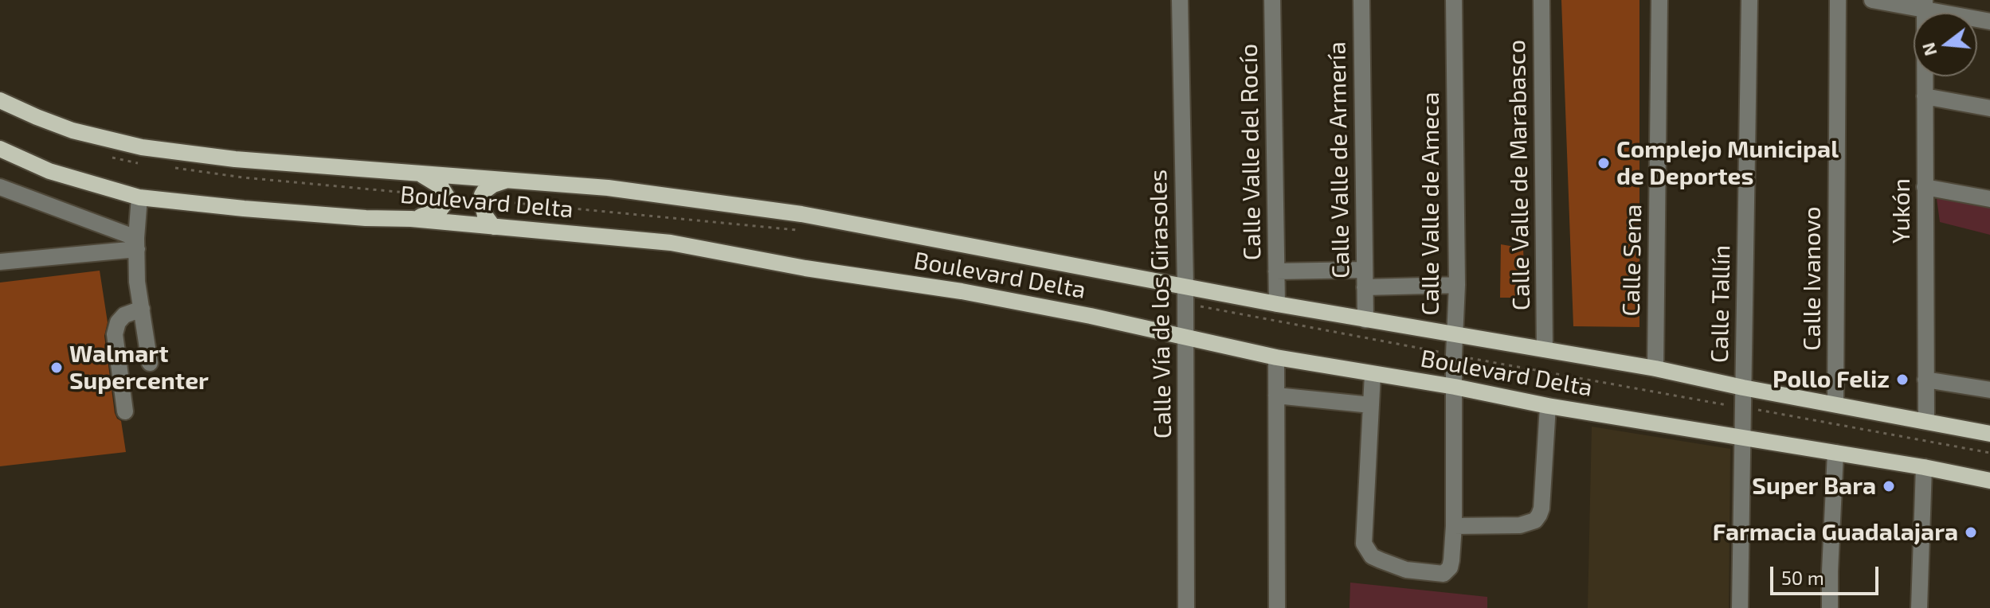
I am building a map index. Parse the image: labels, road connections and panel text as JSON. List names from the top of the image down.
{
  "streets": {
    "main road": ["Boulevard Delta"],
    "street": [
      "Calle Valle del Rocío",
      "Calle Valle de Armería",
      "Calle Valle de Marabasco",
      "Calle Valle de Ameca",
      "Yukón",
      "Calle Sena",
      "Calle Ivanovo",
      "Calle Vía de los Girasoles",
      "Calle Tallín"
    ]
  },
  "crossings": [
    ["Calle Valle del Rocío", "Boulevard Delta"],
    ["Calle Valle de Armería", "Boulevard Delta"],
    ["Calle Valle de Marabasco", "Boulevard Delta"],
    ["Boulevard Delta", "Calle Valle de Ameca"],
    ["Boulevard Delta", "Yukón"],
    ["Boulevard Delta", "Calle Sena"],
    ["Boulevard Delta", "Calle Ivanovo"],
    ["Boulevard Delta", "Calle Vía de los Girasoles"],
    ["Boulevard Delta", "Calle Tallín"]
  ],
  "places": [
    "Complejo Municipal de Deportes",
    "Walmart Supercenter",
    "Pollo Feliz",
    "Super Bara",
    "Farmacia Guadalajara"
  ],
  "scale_bar": "50 m",
  "north": "left"
}
